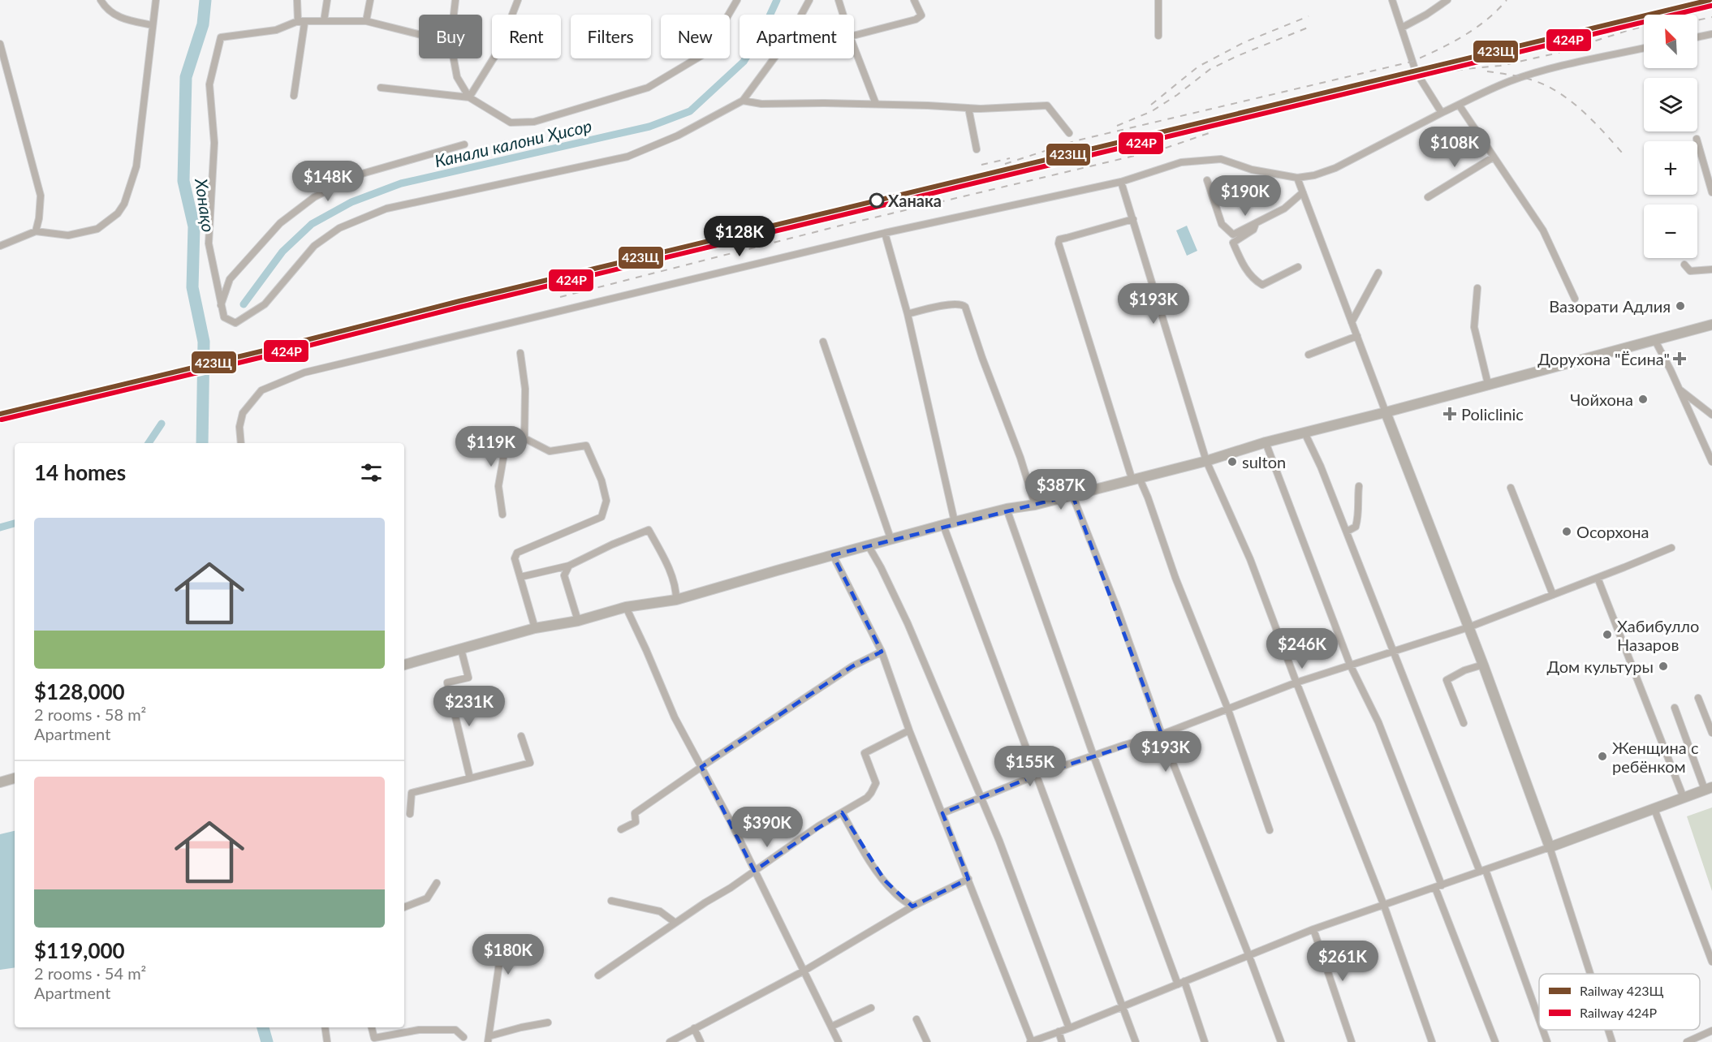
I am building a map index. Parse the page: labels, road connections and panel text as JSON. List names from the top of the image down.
{
  "water": ["Канали калони Ҳисор", "Хонақо"],
  "places": {
    "other": [
      "Ханака",
      "Вазорати Адлия",
      "Чойхона",
      "sulton",
      "Осорхона",
      "Хабибулло Назаров",
      "Дом культуры",
      "Женщина с ребёнком"
    ],
    "health": ["Дорухона \"Ёсина\"", "Policlinic"]
  },
  "lines": ["rail line 423Щ", "rail line 424Р"],
  "legend": ["Railway 423Щ", "Railway 424Р"],
  "north": "top left",
  "page": {
    "map_buttons": ["+", "−"],
    "chip": [
      "Buy",
      "Rent",
      "Filters",
      "New",
      "Apartment"
    ],
    "price": [
      "$108K",
      "$148K",
      "$190K",
      "$128K",
      "$193K",
      "$119K",
      "$387K",
      "$246K",
      "$231K",
      "$193K",
      "$155K",
      "$390K",
      "$180K",
      "$261K"
    ],
    "heading": "14 homes",
    "list": [
      {
        "name": "$128,000",
        "note": "2 rooms · 58 m² · Apartment"
      },
      {
        "name": "$119,000",
        "note": "2 rooms · 54 m² · Apartment"
      }
    ]
  }
}
